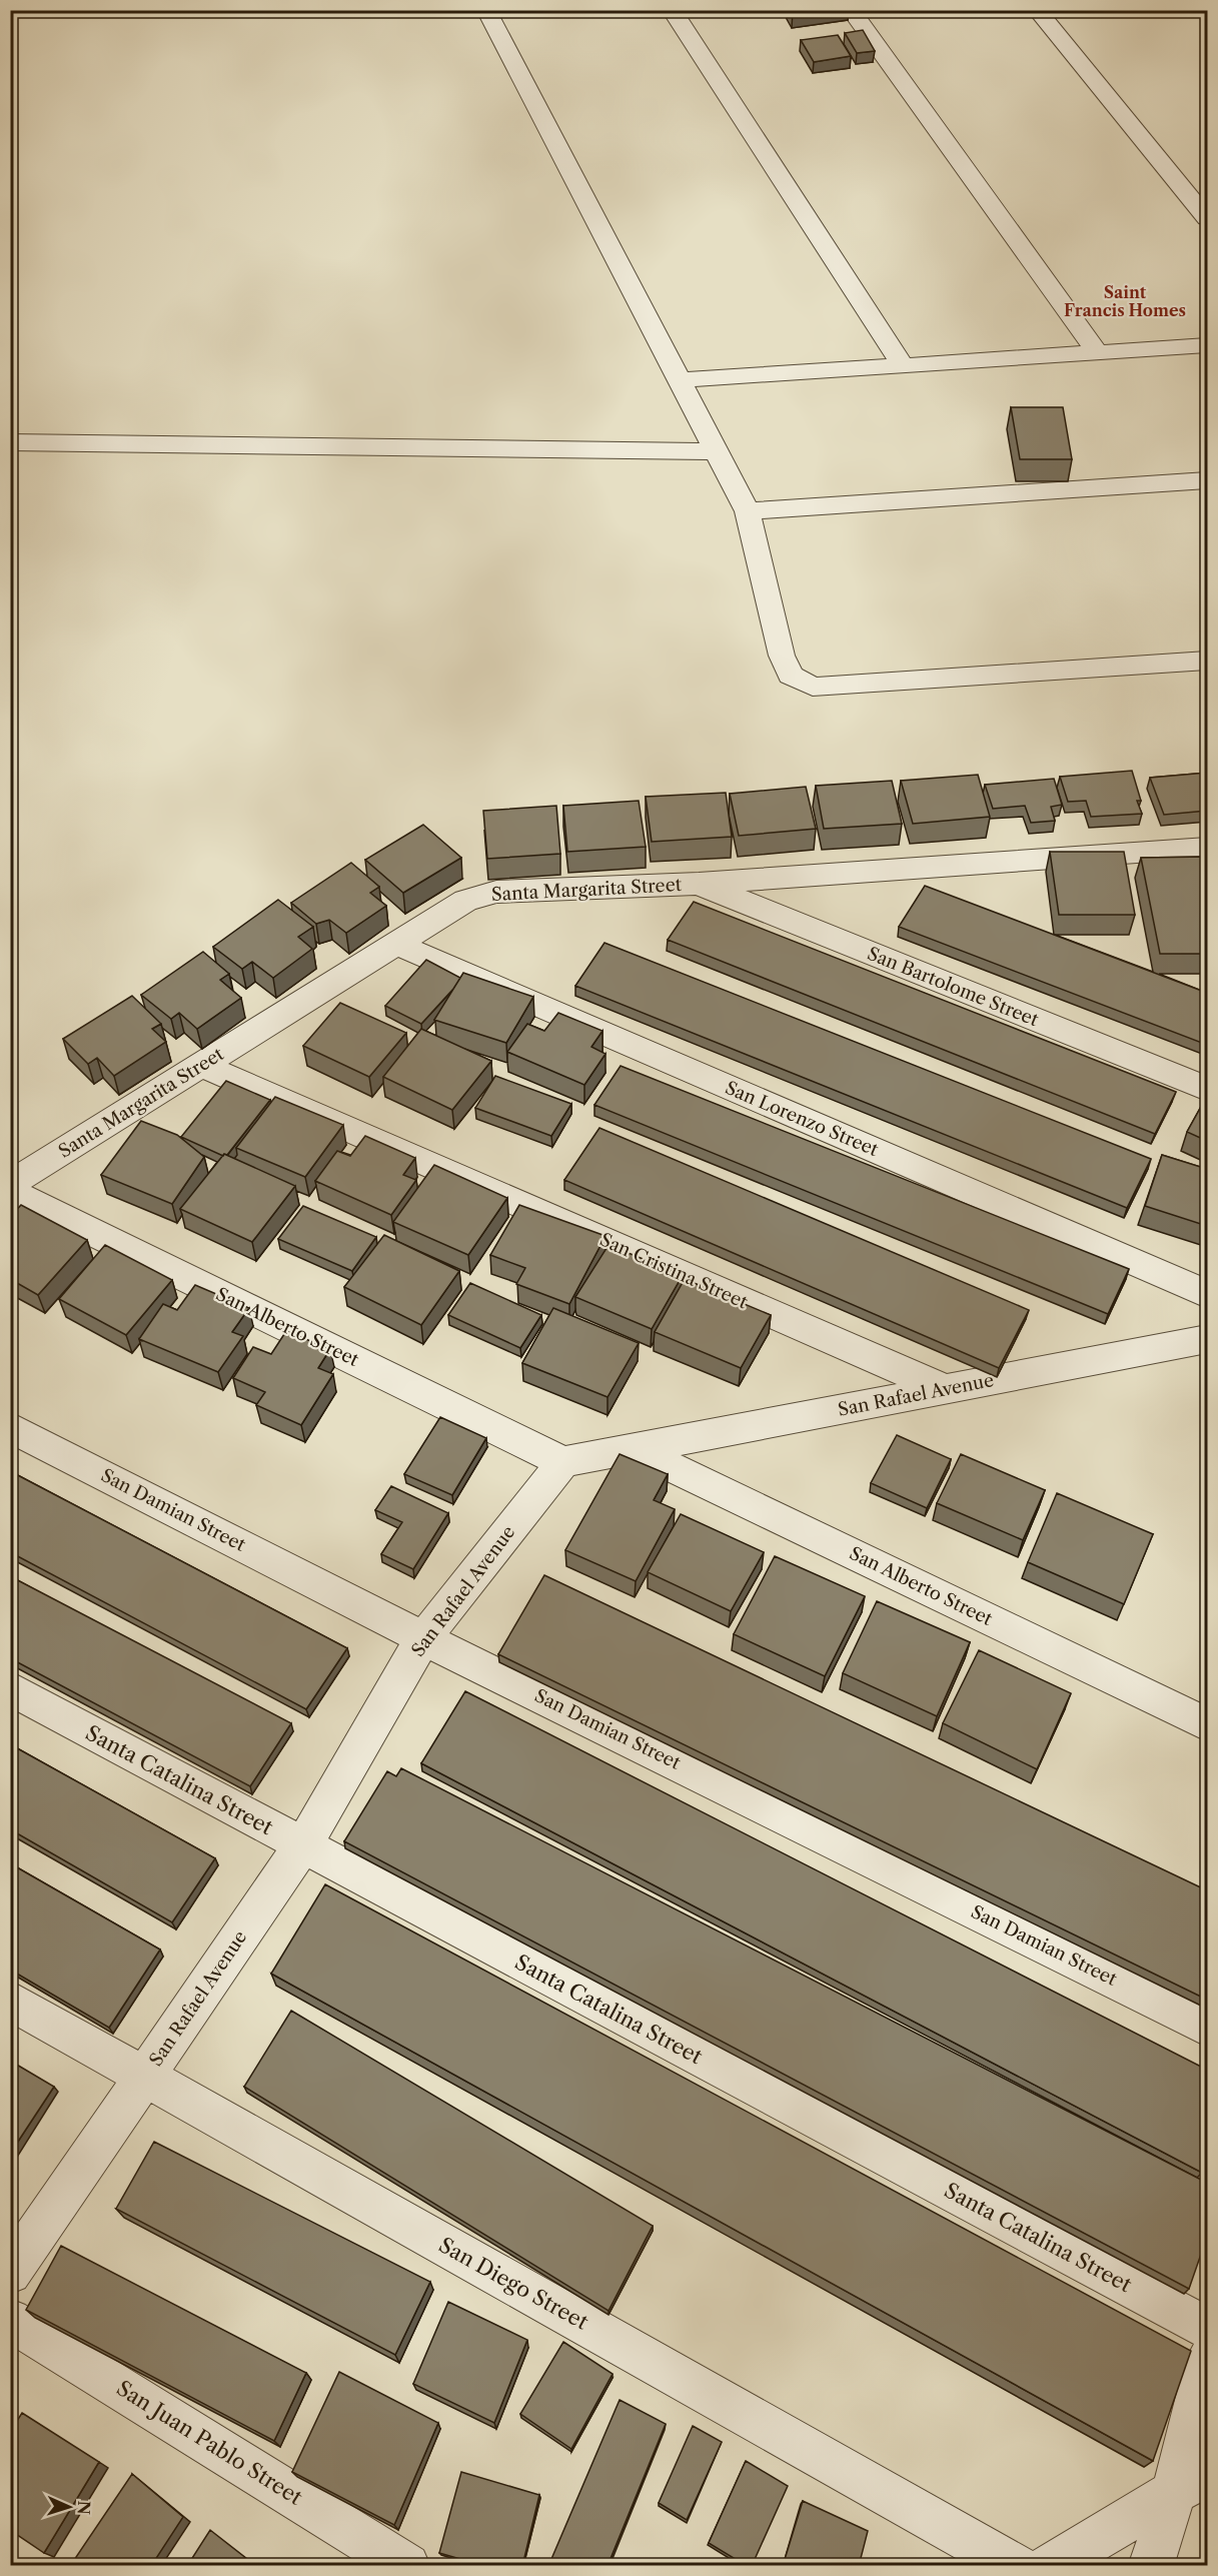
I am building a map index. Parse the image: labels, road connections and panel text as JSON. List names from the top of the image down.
{
  "streets": {
    "street": [
      "Santa Margarita Street",
      "San Bartolome Street",
      "San Lorenzo Street",
      "San Cristina Street",
      "San Alberto Street",
      "San Rafael Avenue",
      "San Damian Street",
      "Santa Catalina Street",
      "San Diego Street",
      "San Juan Pablo Street"
    ]
  },
  "crossings": [
    ["Santa Margarita Street", "San Bartolome Street"],
    ["Santa Margarita Street", "San Lorenzo Street"],
    ["Santa Margarita Street", "San Cristina Street"],
    ["San Cristina Street", "San Rafael Avenue"],
    ["San Alberto Street", "San Rafael Avenue"],
    ["San Rafael Avenue", "San Damian Street"],
    ["San Rafael Avenue", "Santa Catalina Street"],
    ["San Rafael Avenue", "San Diego Street"]
  ],
  "districts": ["Saint Francis Homes"],
  "north": "right"
}
